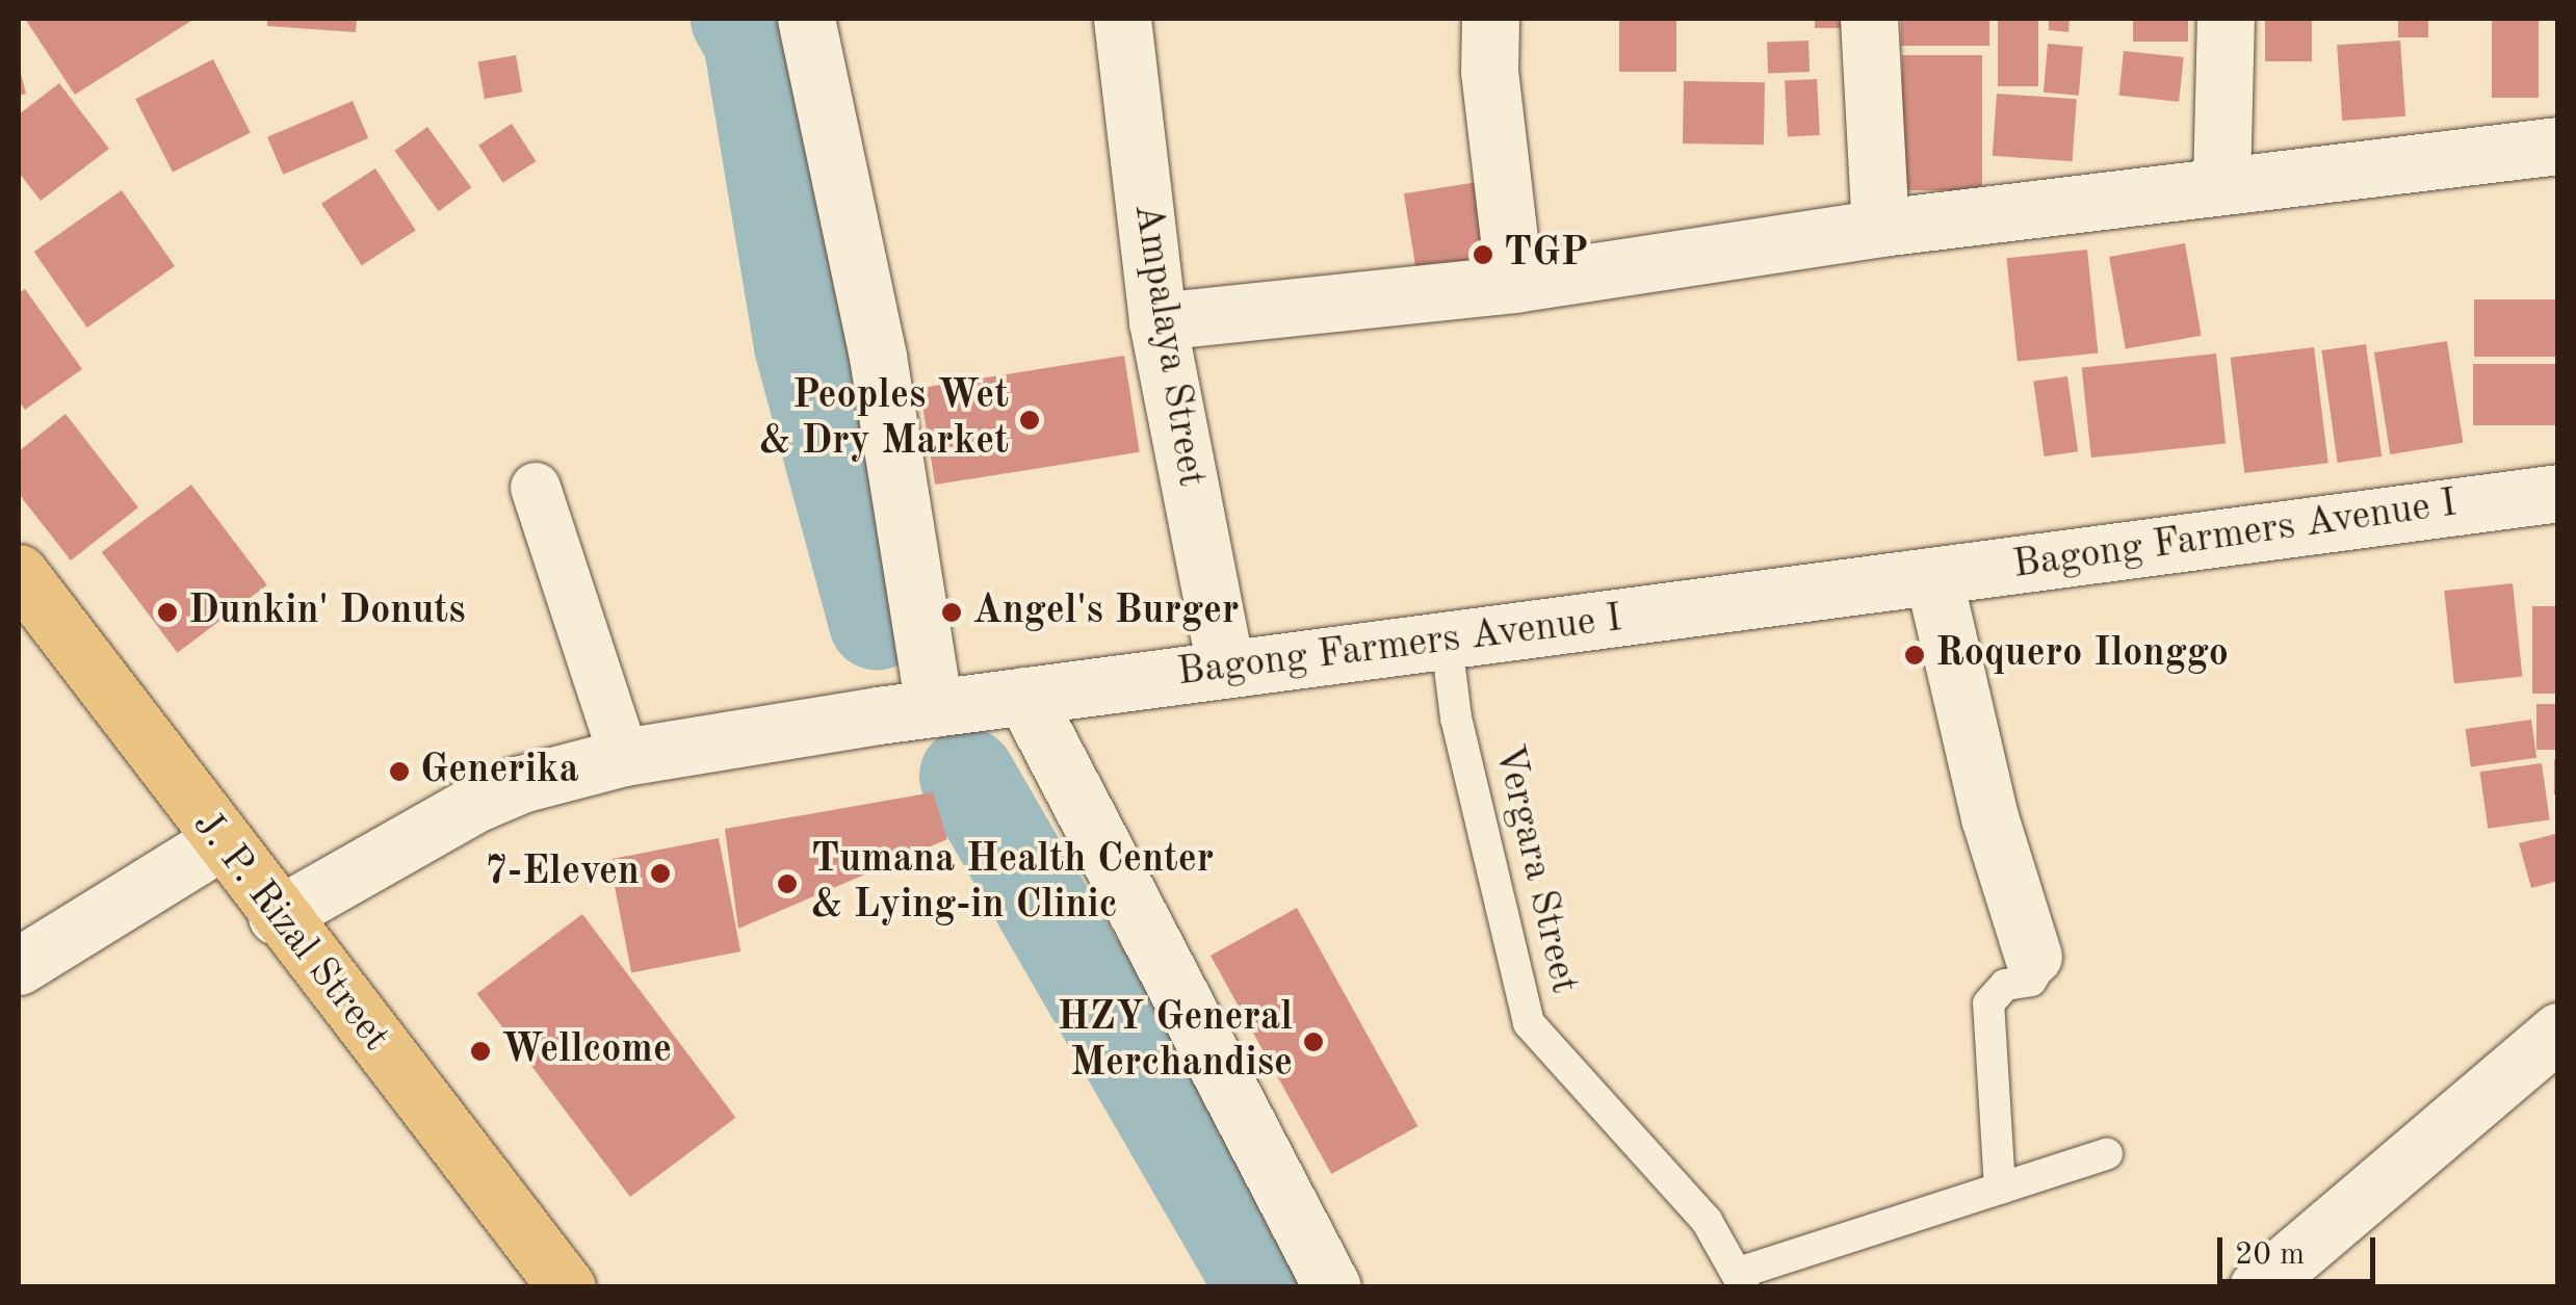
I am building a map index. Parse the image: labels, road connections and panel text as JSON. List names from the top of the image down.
{
  "streets": {
    "main road": ["J. P. Rizal Street"],
    "street": ["Ampalaya Street", "Bagong Farmers Avenue I"],
    "lane": ["Vergara Street"]
  },
  "crossings": [
    ["Ampalaya Street", "Bagong Farmers Avenue I"],
    ["Bagong Farmers Avenue I", "Vergara Street"],
    ["Bagong Farmers Avenue I", "J. P. Rizal Street"]
  ],
  "places": [
    "TGP",
    "Peoples Wet & Dry Market",
    "Dunkin' Donuts",
    "Angel's Burger",
    "Roquero Ilonggo",
    "Generika",
    "7-Eleven",
    "Tumana Health Center & Lying-in Clinic",
    "HZY General Merchandise",
    "Wellcome"
  ],
  "scale_bar": "20 m"
}
